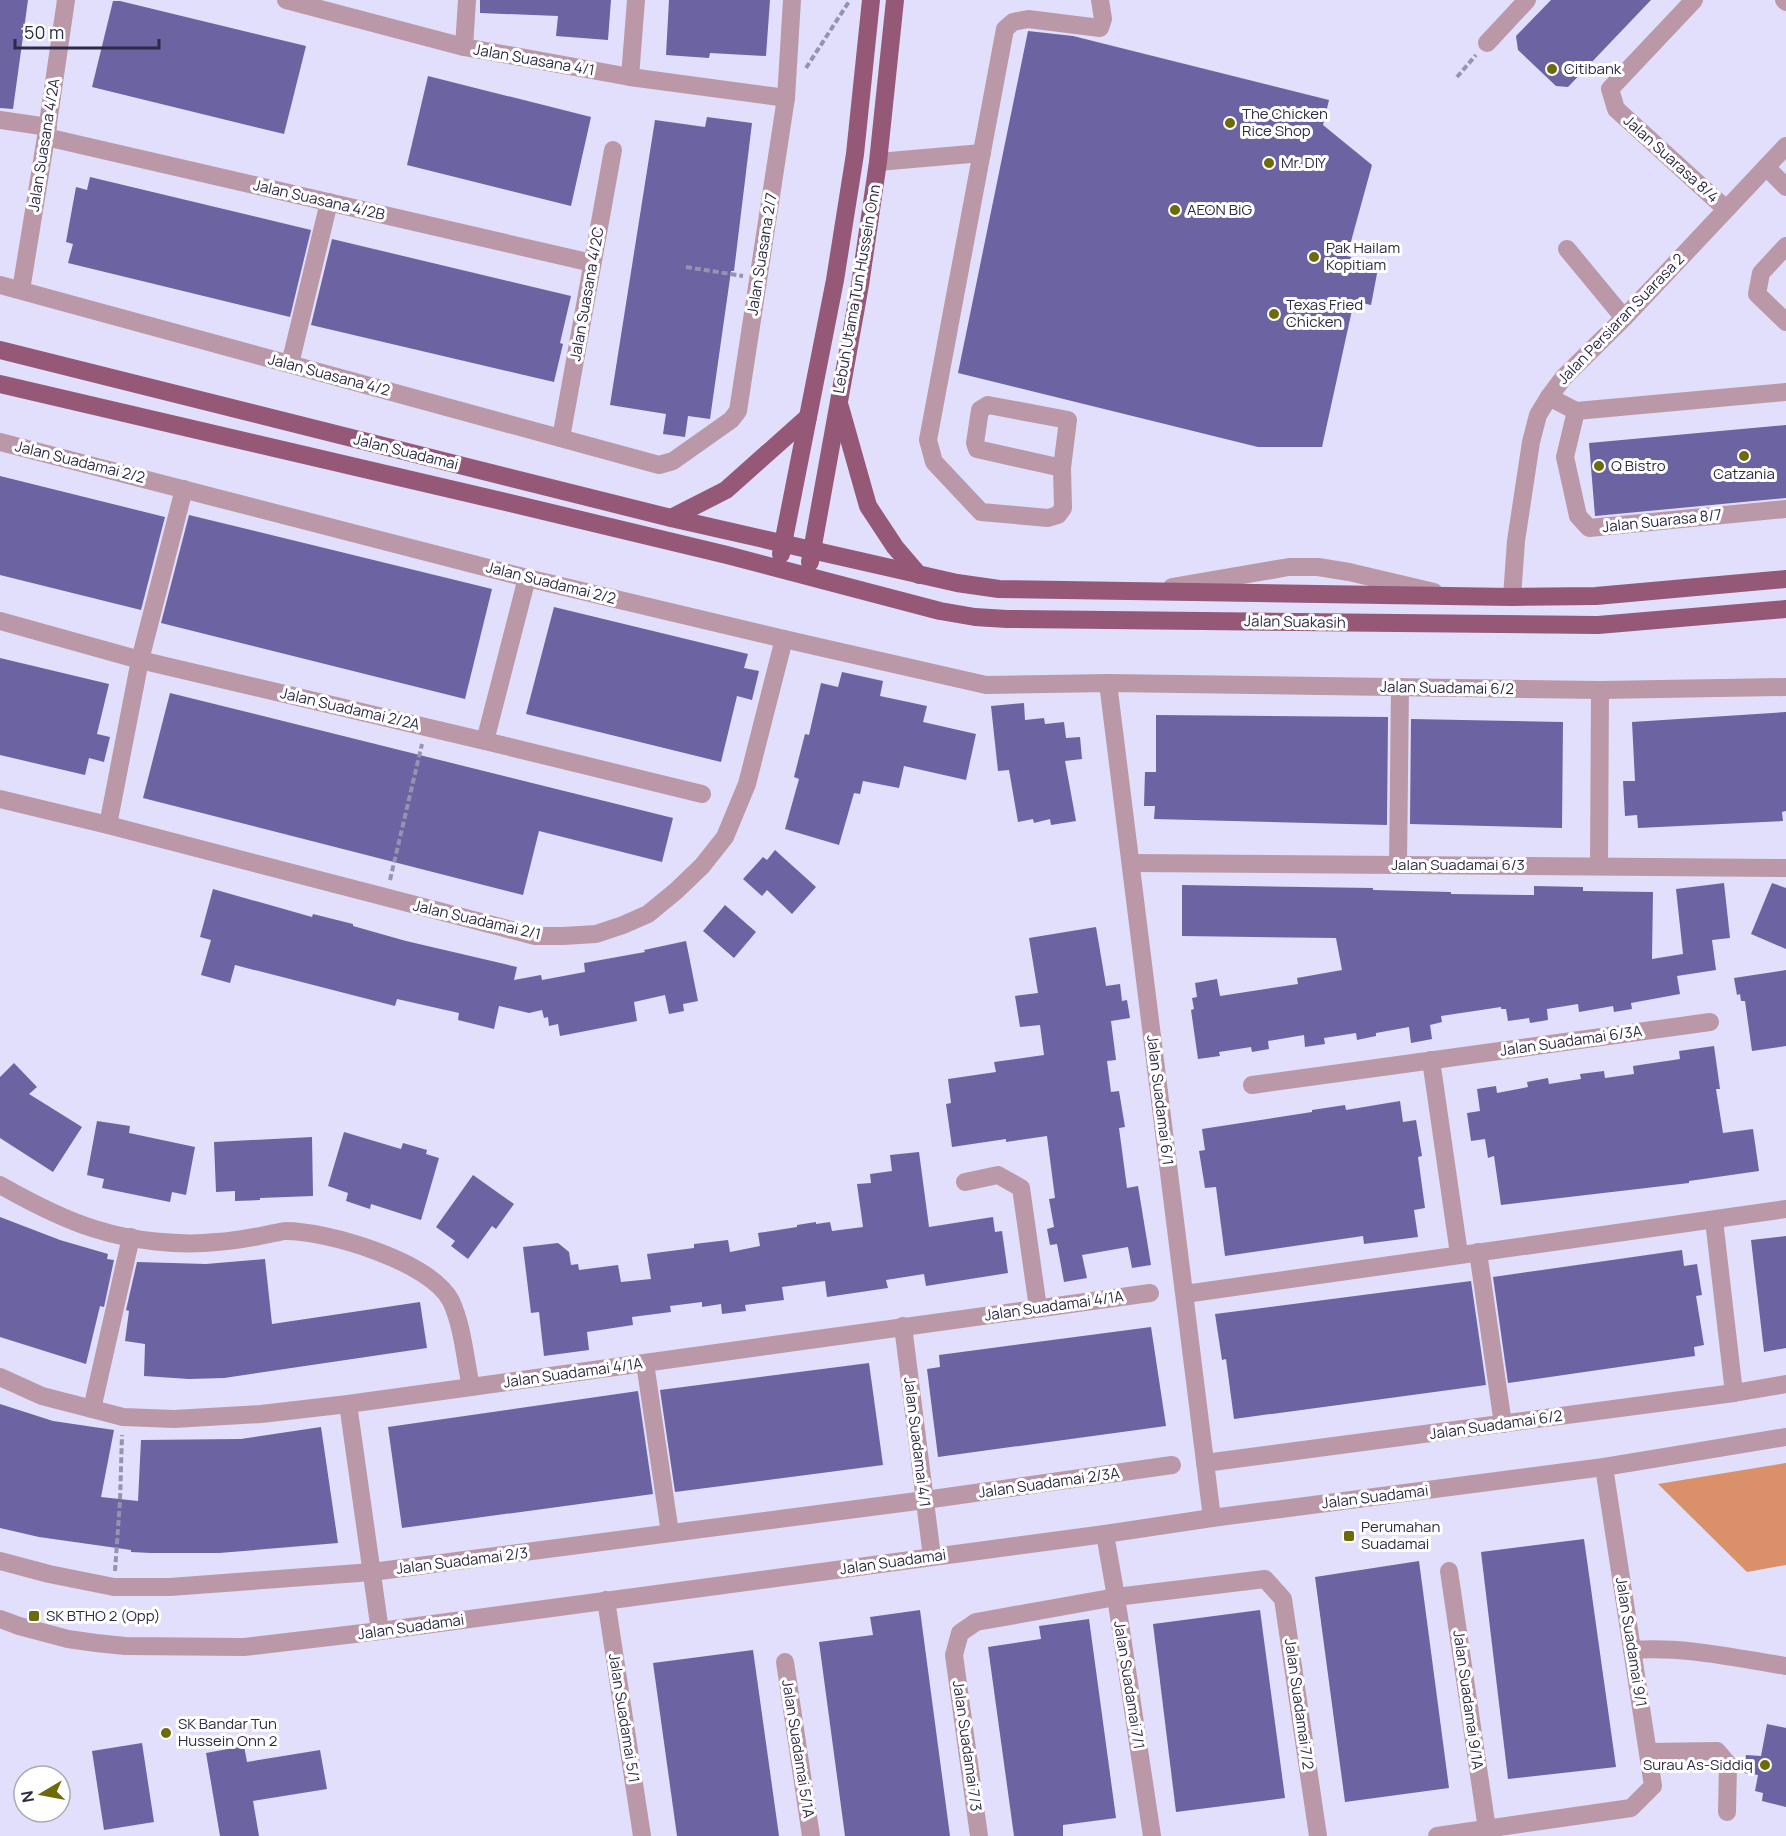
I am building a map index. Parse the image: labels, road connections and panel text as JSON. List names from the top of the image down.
{
  "streets": {
    "main road": ["Lebuh Utama Tun Hussein Onn", "Jalan Suadamai", "Jalan Suakasih"],
    "street": [
      "Jalan Suasana 4/1",
      "Jalan Suasana 4/2A",
      "Jalan Suarasa 8/4",
      "Jalan Suasana 4/2B",
      "Jalan Suasana 2/7",
      "Jalan Suasana 4/2C",
      "Jalan Persiaran Suarasa 2",
      "Jalan Suasana 4/2",
      "Jalan Suadamai 2/2",
      "Jalan Suarasa 8/7",
      "Jalan Suadamai 6/2",
      "Jalan Suadamai 2/2A",
      "Jalan Suadamai 6/3",
      "Jalan Suadamai 2/1",
      "Jalan Suadamai 6/3A",
      "Jalan Suadamai 6/1",
      "Jalan Suadamai 4/1A",
      "Jalan Suadamai 4/1",
      "Jalan Suadamai 2/3A",
      "Jalan Suadamai 2/3",
      "Jalan Suadamai 9/1",
      "Jalan Suadamai 7/1",
      "Jalan Suadamai 9/1A",
      "Jalan Suadamai 7/2",
      "Jalan Suadamai 5/1",
      "Jalan Suadamai 7/3",
      "Jalan Suadamai 5/1A"
    ]
  },
  "crossings": [
    ["Jalan Suasana 4/1", "Jalan Suasana 2/7"],
    ["Jalan Suasana 4/2A", "Jalan Suasana 4/2B"],
    ["Jalan Suasana 4/2A", "Jalan Suasana 4/2"],
    ["Jalan Suarasa 8/4", "Jalan Persiaran Suarasa 2"],
    ["Jalan Suasana 4/2B", "Jalan Suasana 4/2C"],
    ["Jalan Suasana 2/7", "Jalan Suasana 4/2"],
    ["Lebuh Utama Tun Hussein Onn", "Jalan Suadamai"],
    ["Lebuh Utama Tun Hussein Onn", "Jalan Suakasih"],
    ["Jalan Suasana 4/2C", "Jalan Suasana 4/2"],
    ["Jalan Persiaran Suarasa 2", "Jalan Suakasih"],
    ["Jalan Suadamai", "Jalan Suakasih"],
    ["Jalan Suadamai", "Jalan Suadamai 6/1"],
    ["Jalan Suadamai", "Jalan Suadamai 4/1"],
    ["Jalan Suadamai", "Jalan Suadamai 9/1"],
    ["Jalan Suadamai", "Jalan Suadamai 7/1"],
    ["Jalan Suadamai", "Jalan Suadamai 5/1"],
    ["Jalan Suadamai 2/2", "Jalan Suadamai 6/2"],
    ["Jalan Suadamai 2/2", "Jalan Suadamai 2/1"],
    ["Jalan Suadamai 2/2", "Jalan Suadamai 6/1"],
    ["Jalan Suadamai 6/2", "Jalan Suadamai 6/1"],
    ["Jalan Suadamai 6/3", "Jalan Suadamai 6/1"],
    ["Jalan Suadamai 4/1A", "Jalan Suadamai 4/1"],
    ["Jalan Suadamai 4/1", "Jalan Suadamai 2/3A"],
    ["Jalan Suadamai 4/1", "Jalan Suadamai 2/3"],
    ["Jalan Suadamai 2/3A", "Jalan Suadamai 2/3"],
    ["Jalan Suadamai 9/1", "Jalan Suadamai 9/1A"],
    ["Jalan Suadamai 7/1", "Jalan Suadamai 7/2"],
    ["Jalan Suadamai 7/1", "Jalan Suadamai 7/3"],
    ["Jalan Suadamai 7/2", "Jalan Suadamai 7/3"]
  ],
  "places": {
    "other": [
      "Citibank",
      "The Chicken Rice Shop",
      "Mr. DIY",
      "AEON BiG",
      "Pak Hailam Kopitiam",
      "Texas Fried Chicken",
      "Catzania",
      "Q Bistro",
      "SK Bandar Tun Hussein Onn 2",
      "Surau As-Siddiq"
    ],
    "transit": ["Perumahan Suadamai", "SK BTHO 2 (Opp)"]
  },
  "scale_bar": "50 m",
  "north": "left"
}
